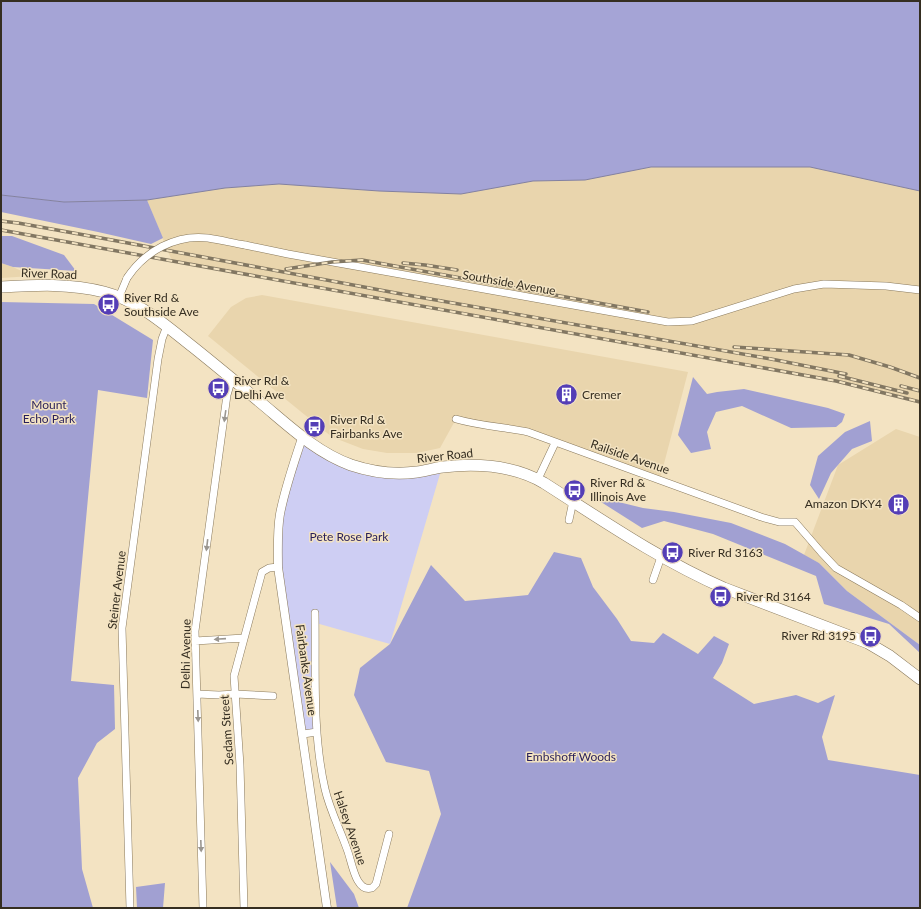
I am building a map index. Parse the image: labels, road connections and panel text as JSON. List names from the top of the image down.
{
  "streets": {
    "main road": ["River Road"],
    "street": [
      "Southside Avenue",
      "Railside Avenue",
      "Steiner Avenue",
      "Delhi Avenue",
      "Fairbanks Avenue",
      "Sedam Street",
      "Halsey Avenue"
    ]
  },
  "crossings": [
    ["River Road", "Southside Avenue"],
    ["River Road", "Steiner Avenue"],
    ["River Road", "Delhi Avenue"],
    ["River Road", "Fairbanks Avenue"],
    ["Fairbanks Avenue", "Sedam Street"]
  ],
  "one_way": ["Delhi Avenue"],
  "parks": ["Mount Echo Park", "Pete Rose Park", "Embshoff Woods"],
  "places": {
    "bus stop": [
      "River Rd & Southside Ave",
      "River Rd & Delhi Ave",
      "River Rd & Fairbanks Ave",
      "River Rd & Illinois Ave",
      "River Rd 3163",
      "River Rd 3164",
      "River Rd 3195"
    ],
    "building": ["Cremer", "Amazon DKY4"]
  }
}
